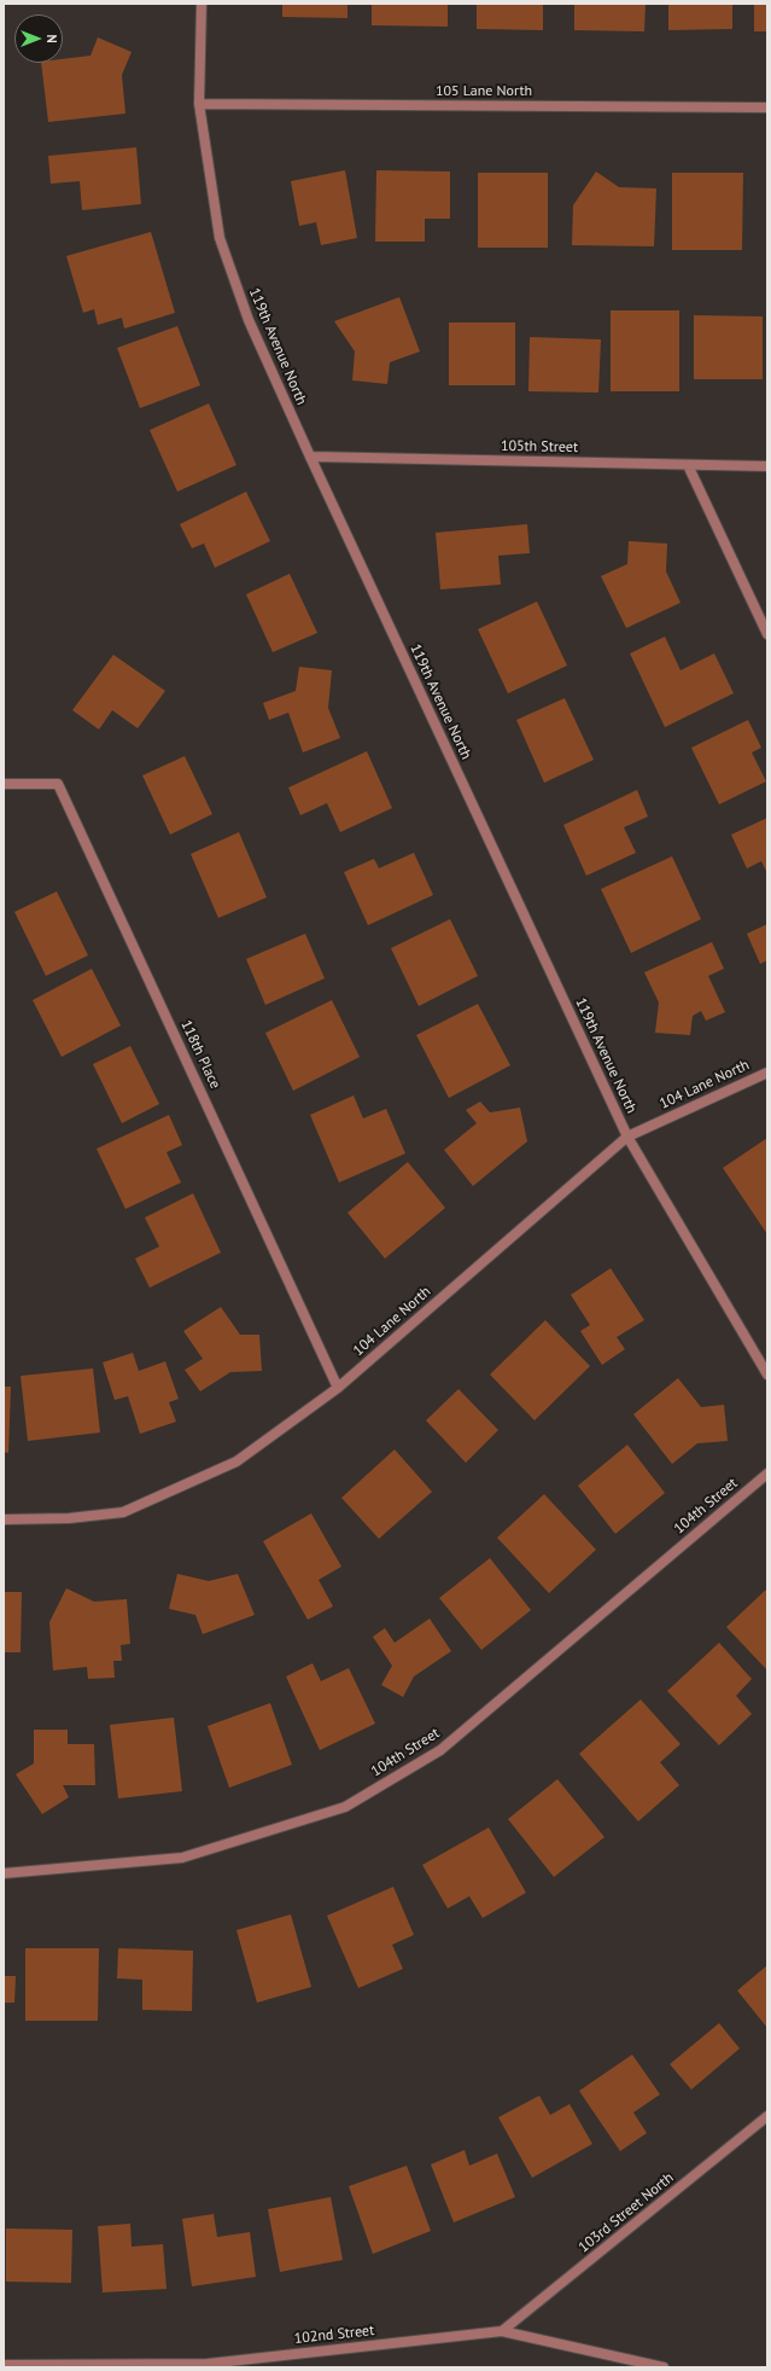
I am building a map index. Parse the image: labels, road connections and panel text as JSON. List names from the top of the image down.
{
  "streets": {
    "street": [
      "105 Lane North",
      "119th Avenue North",
      "105th Street",
      "118th Place",
      "104 Lane North",
      "104th Street",
      "103rd Street North",
      "102nd Street"
    ]
  },
  "crossings": [
    ["105 Lane North", "119th Avenue North"],
    ["119th Avenue North", "105th Street"],
    ["119th Avenue North", "104 Lane North"],
    ["118th Place", "104 Lane North"],
    ["103rd Street North", "102nd Street"]
  ],
  "north": "right"
}
